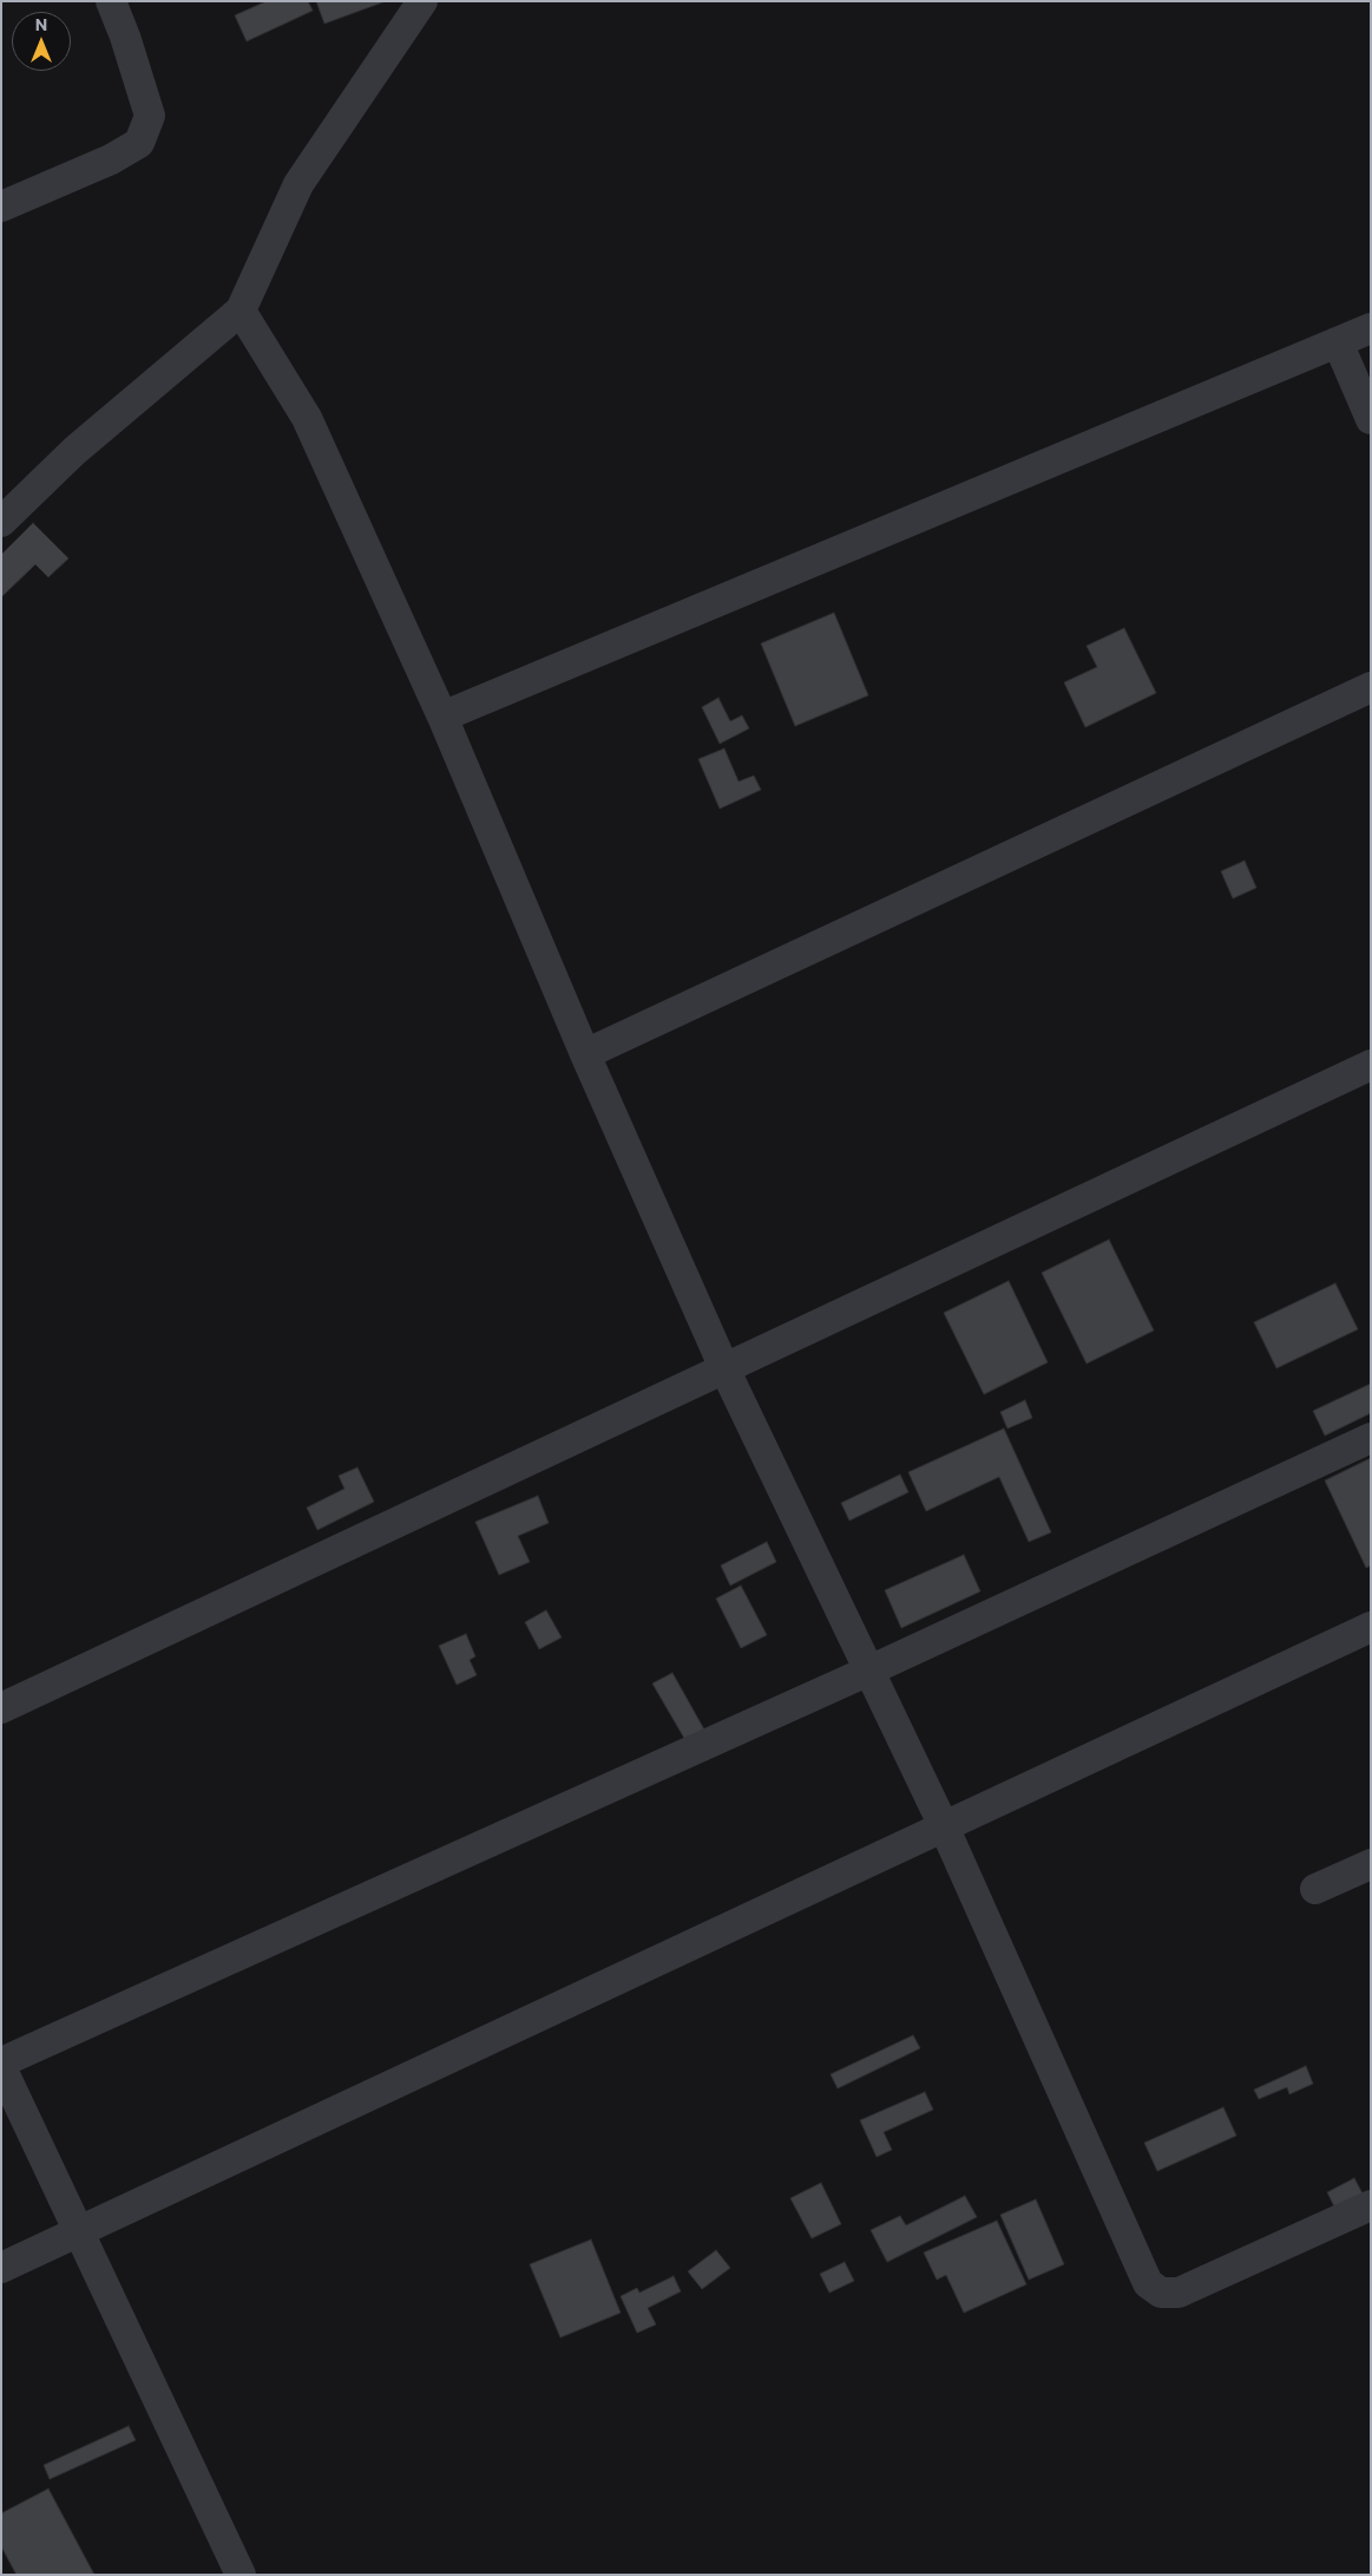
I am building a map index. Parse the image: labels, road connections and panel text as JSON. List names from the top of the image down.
{
  "north": "top"
}
